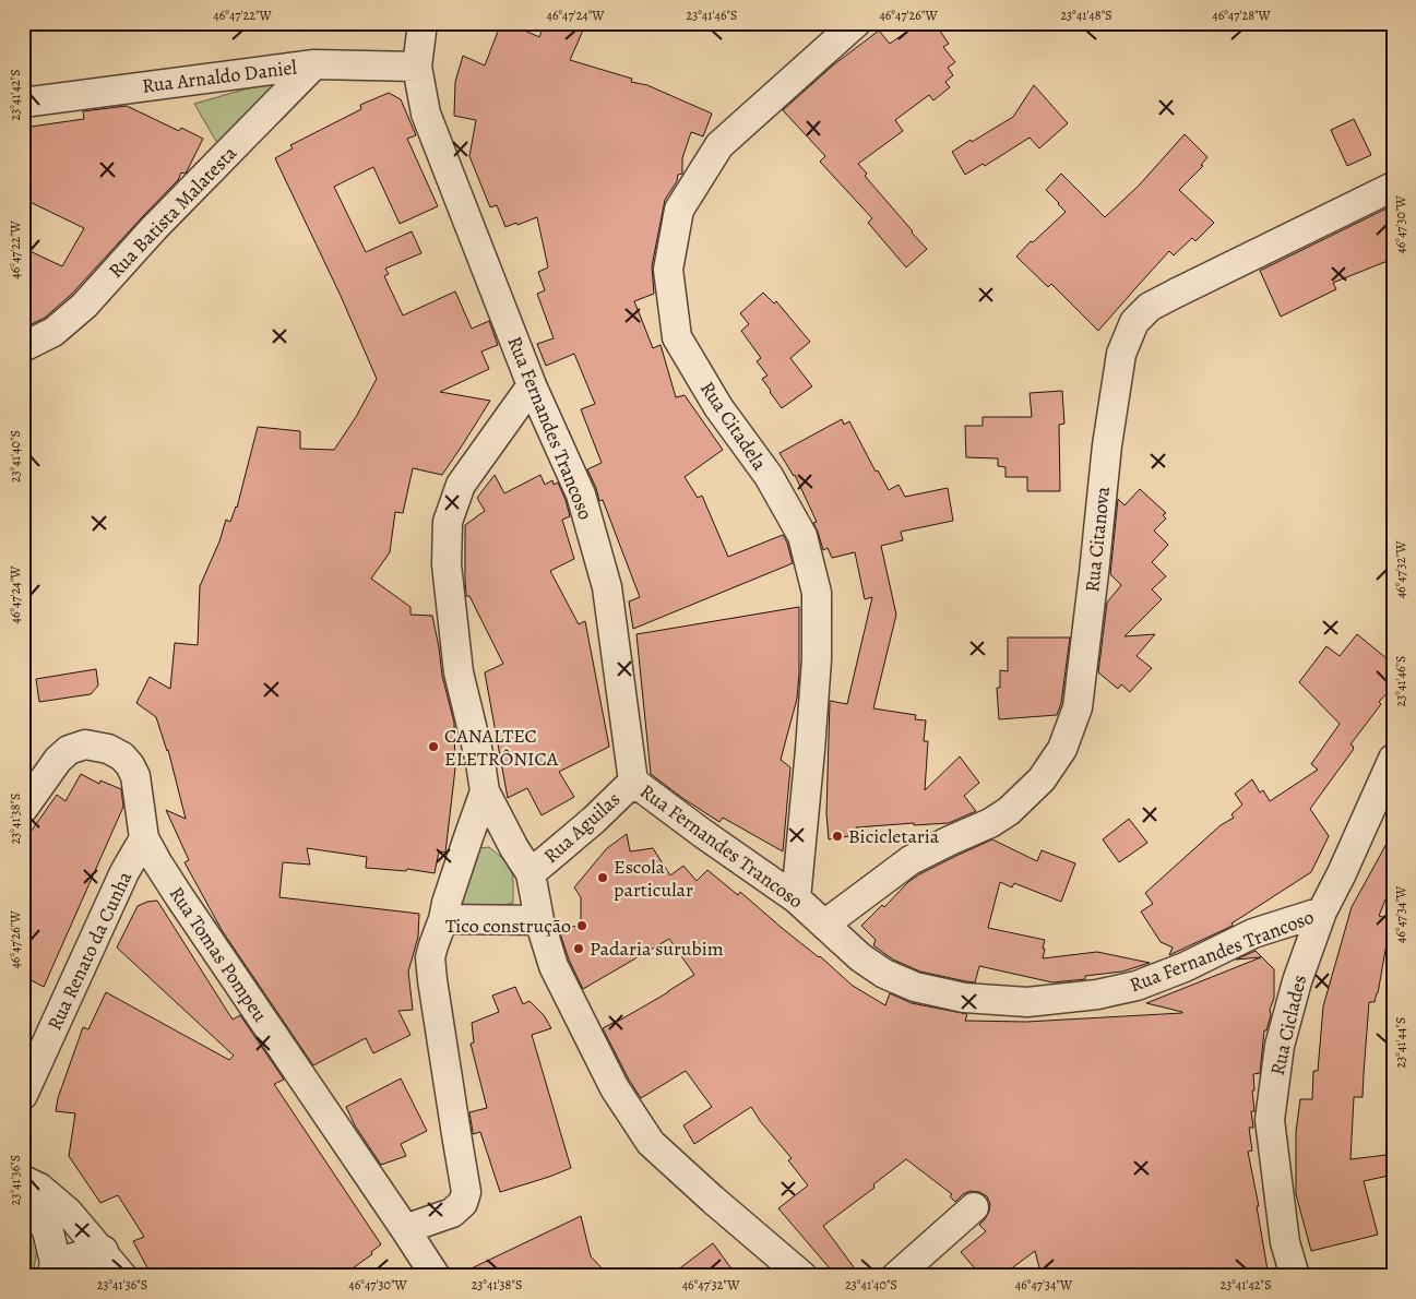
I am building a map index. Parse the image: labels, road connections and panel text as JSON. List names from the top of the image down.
{
  "streets": {
    "street": [
      "Rua Arnaldo Daniel",
      "Rua Batista Malatesta",
      "Rua Citadela",
      "Rua Fernandes Trancoso",
      "Rua Citanova",
      "Rua Aguilas",
      "Rua Renato da Cunha",
      "Rua Tomas Pompeu",
      "Rua Ciclades"
    ]
  },
  "crossings": [
    ["Rua Arnaldo Daniel", "Rua Batista Malatesta"],
    ["Rua Arnaldo Daniel", "Rua Fernandes Trancoso"],
    ["Rua Citadela", "Rua Fernandes Trancoso"],
    ["Rua Fernandes Trancoso", "Rua Citanova"],
    ["Rua Fernandes Trancoso", "Rua Aguilas"],
    ["Rua Fernandes Trancoso", "Rua Ciclades"],
    ["Rua Renato da Cunha", "Rua Tomas Pompeu"]
  ],
  "places": [
    "CANALTEC ELETRÔNICA",
    "Bicicletaria",
    "Escola particular",
    "Tico construção",
    "Padaria surubim"
  ],
  "coordinates": [
    "46°47'22\"W",
    "46°47'24\"W",
    "23°41'46\"S",
    "46°47'26\"W",
    "23°41'48\"S",
    "46°47'28\"W",
    "23°41'42\"S",
    "46°47'30\"W",
    "23°41'40\"S",
    "46°47'32\"W",
    "23°41'38\"S",
    "46°47'34\"W",
    "23°41'44\"S",
    "23°41'36\"S"
  ]
}
